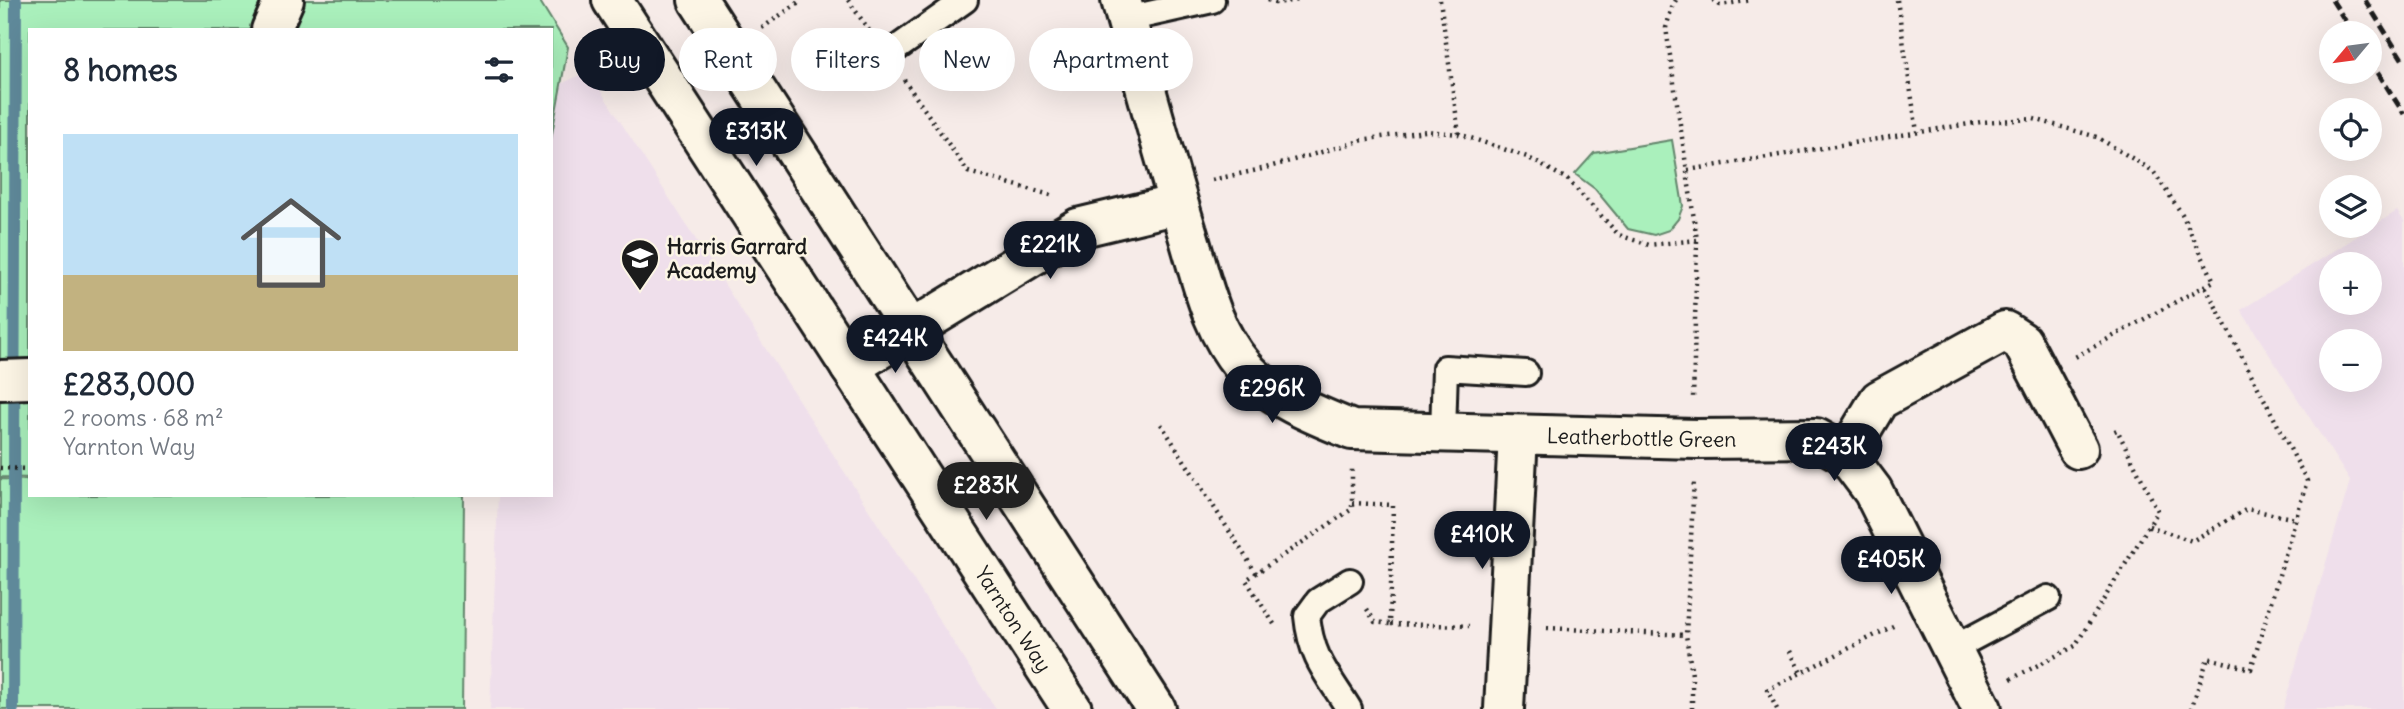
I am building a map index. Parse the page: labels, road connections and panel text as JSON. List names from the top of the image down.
{
  "streets": {
    "street": ["Leatherbottle Green", "Yarnton Way"]
  },
  "places": {
    "school or university": ["Harris Garrard Academy"]
  },
  "north": "bottom left",
  "page": {
    "map_buttons": ["+", "−"],
    "chip": [
      "Buy",
      "Rent",
      "Filters",
      "New",
      "Apartment"
    ],
    "heading": "8 homes",
    "price": [
      "£313K",
      "£221K",
      "£424K",
      "£296K",
      "£243K",
      "£283K",
      "£410K",
      "£405K"
    ],
    "list": [
      {
        "name": "£283,000",
        "note": "2 rooms · 68 m² · Yarnton Way"
      }
    ]
  }
}
